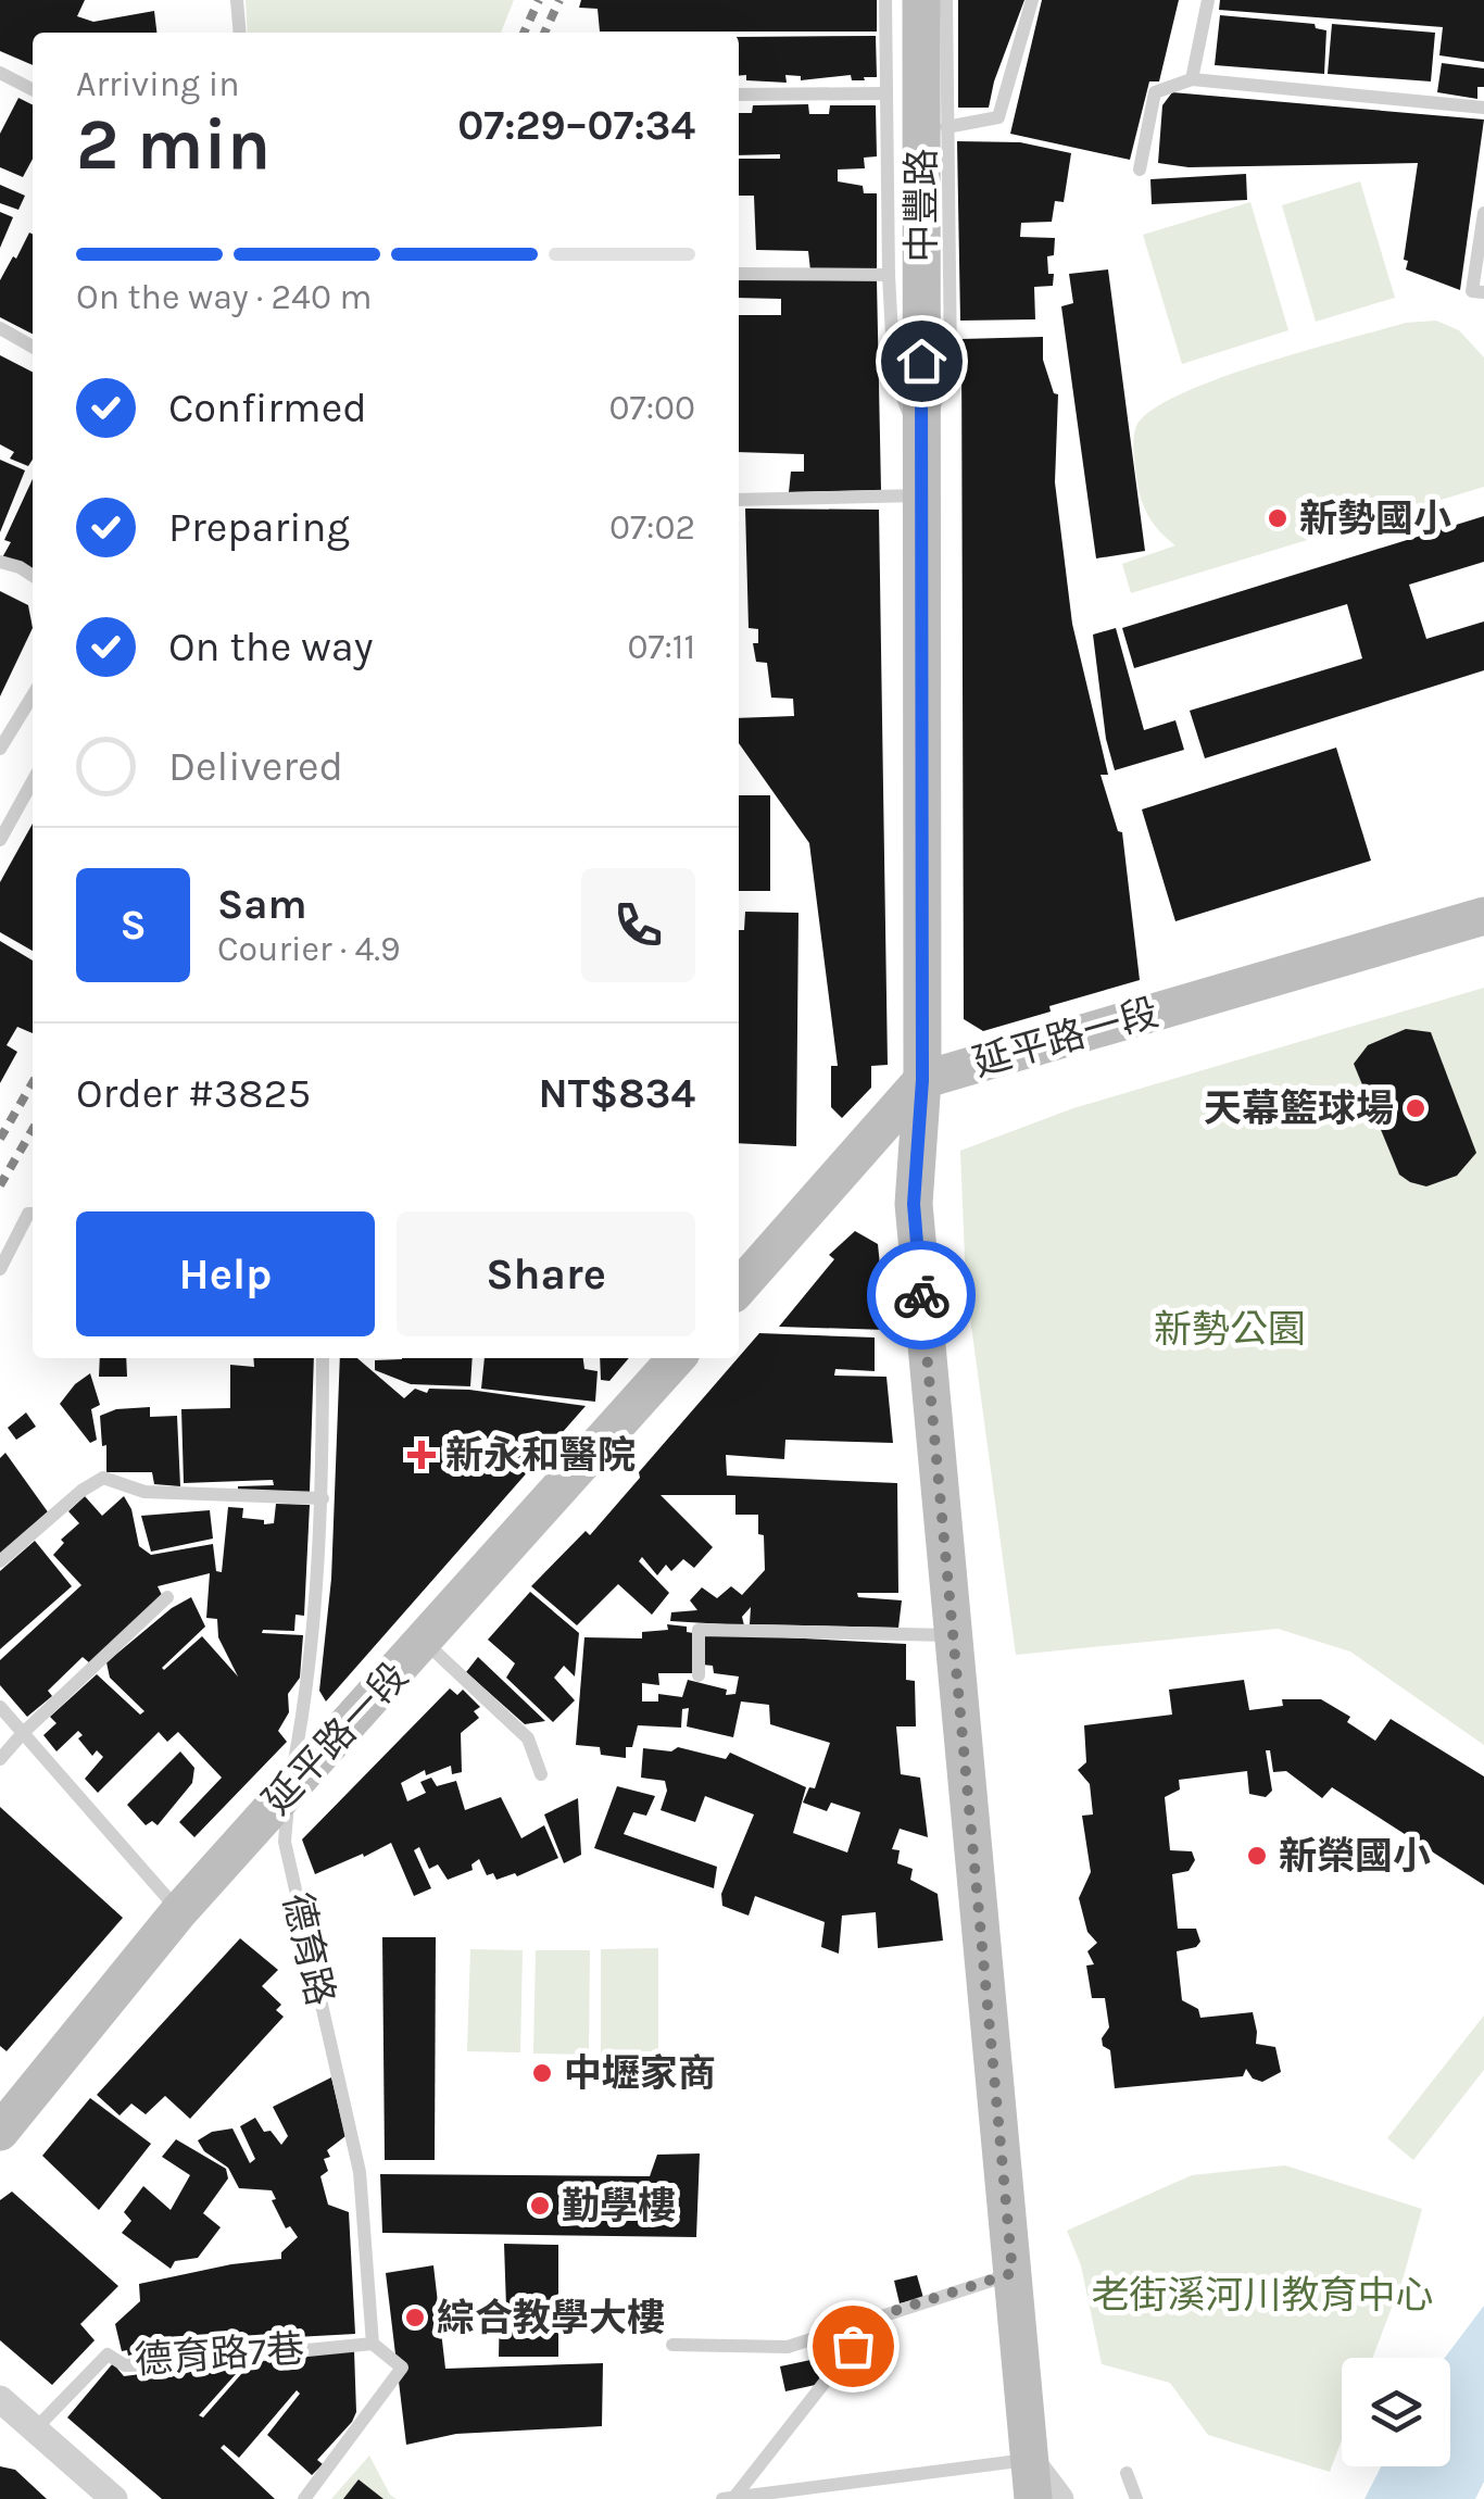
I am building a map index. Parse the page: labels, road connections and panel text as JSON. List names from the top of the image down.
{
  "streets": {
    "main road": ["中豐路", "延平路一段"],
    "lane": ["德育路", "德育路7巷"]
  },
  "crossings": [
    ["中豐路", "延平路一段"],
    ["延平路一段", "德育路"],
    ["德育路", "德育路7巷"]
  ],
  "parks": ["新勢公園", "老街溪河川教育中心"],
  "places": {
    "other": [
      "新勢國小",
      "天幕籃球場",
      "新榮國小",
      "中壢家商",
      "勤學樓",
      "綜合教學大樓"
    ],
    "health": ["新永和醫院"]
  },
  "page": {
    "heading": ["2 min", "Arriving in", "07:29–07:34"],
    "panel": [
      "Sam",
      "Courier · 4.9",
      "Order #3825",
      "NT$834"
    ],
    "bar": "On the way · 240 m",
    "list": [
      ["Confirmed", "07:00"],
      ["Preparing", "07:02"],
      ["On the way", "07:11"],
      "Delivered"
    ],
    "round": "S",
    "buttons": ["Help", "Share"]
  }
}
